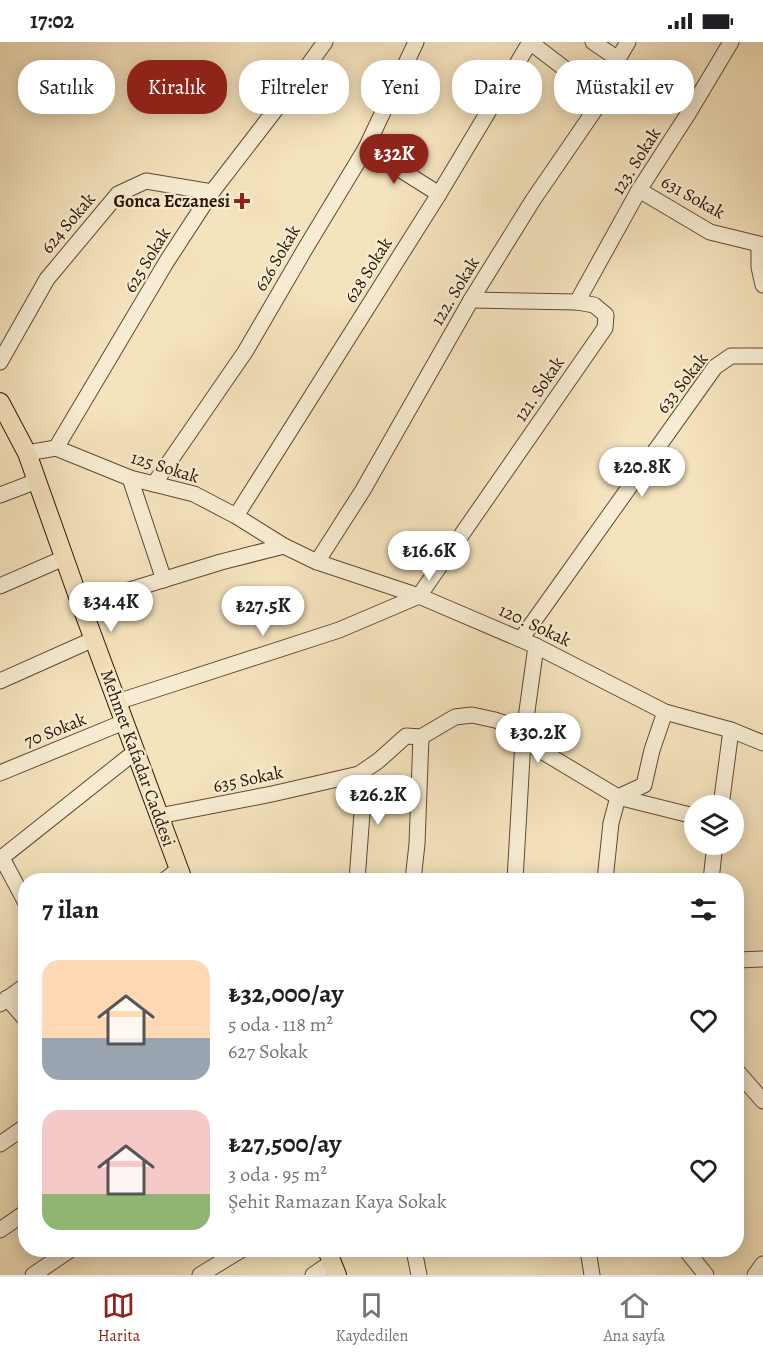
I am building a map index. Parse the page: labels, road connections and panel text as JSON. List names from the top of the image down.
{
  "streets": {
    "main road": ["Mehmet Kafadar Caddesi"],
    "street": [
      "123. Sokak",
      "631 Sokak",
      "624 Sokak",
      "626 Sokak",
      "625 Sokak",
      "628 Sokak",
      "122. Sokak",
      "633 Sokak",
      "121. Sokak",
      "125 Sokak",
      "120. Sokak",
      "70 Sokak",
      "635 Sokak"
    ]
  },
  "crossings": [
    ["123. Sokak", "631 Sokak"],
    ["123. Sokak", "121. Sokak"],
    ["624 Sokak", "625 Sokak"],
    ["626 Sokak", "125 Sokak"],
    ["625 Sokak", "125 Sokak"],
    ["628 Sokak", "125 Sokak"],
    ["122. Sokak", "121. Sokak"],
    ["122. Sokak", "120. Sokak"],
    ["633 Sokak", "120. Sokak"],
    ["121. Sokak", "120. Sokak"],
    ["125 Sokak", "120. Sokak"],
    ["70 Sokak", "Mehmet Kafadar Caddesi"],
    ["Mehmet Kafadar Caddesi", "635 Sokak"]
  ],
  "places": {
    "health": ["Gonca Eczanesi"]
  },
  "page": {
    "status": "17:02",
    "chip": [
      "Satılık",
      "Kiralık",
      "Filtreler",
      "Yeni",
      "Daire",
      "Müstakil ev"
    ],
    "price": [
      "₺32K",
      "₺20.8K",
      "₺16.6K",
      "₺34.4K",
      "₺27.5K",
      "₺30.2K",
      "₺26.2K"
    ],
    "heading": "7 ilan",
    "list": [
      {
        "name": "₺32,000/ay",
        "note": "5 oda · 118 m² · 627 Sokak"
      },
      {
        "name": "₺27,500/ay",
        "note": "3 oda · 95 m² · Şehit Ramazan Kaya Sokak"
      }
    ],
    "tabs": ["Harita", "Kaydedilen", "Ana sayfa"]
  }
}
